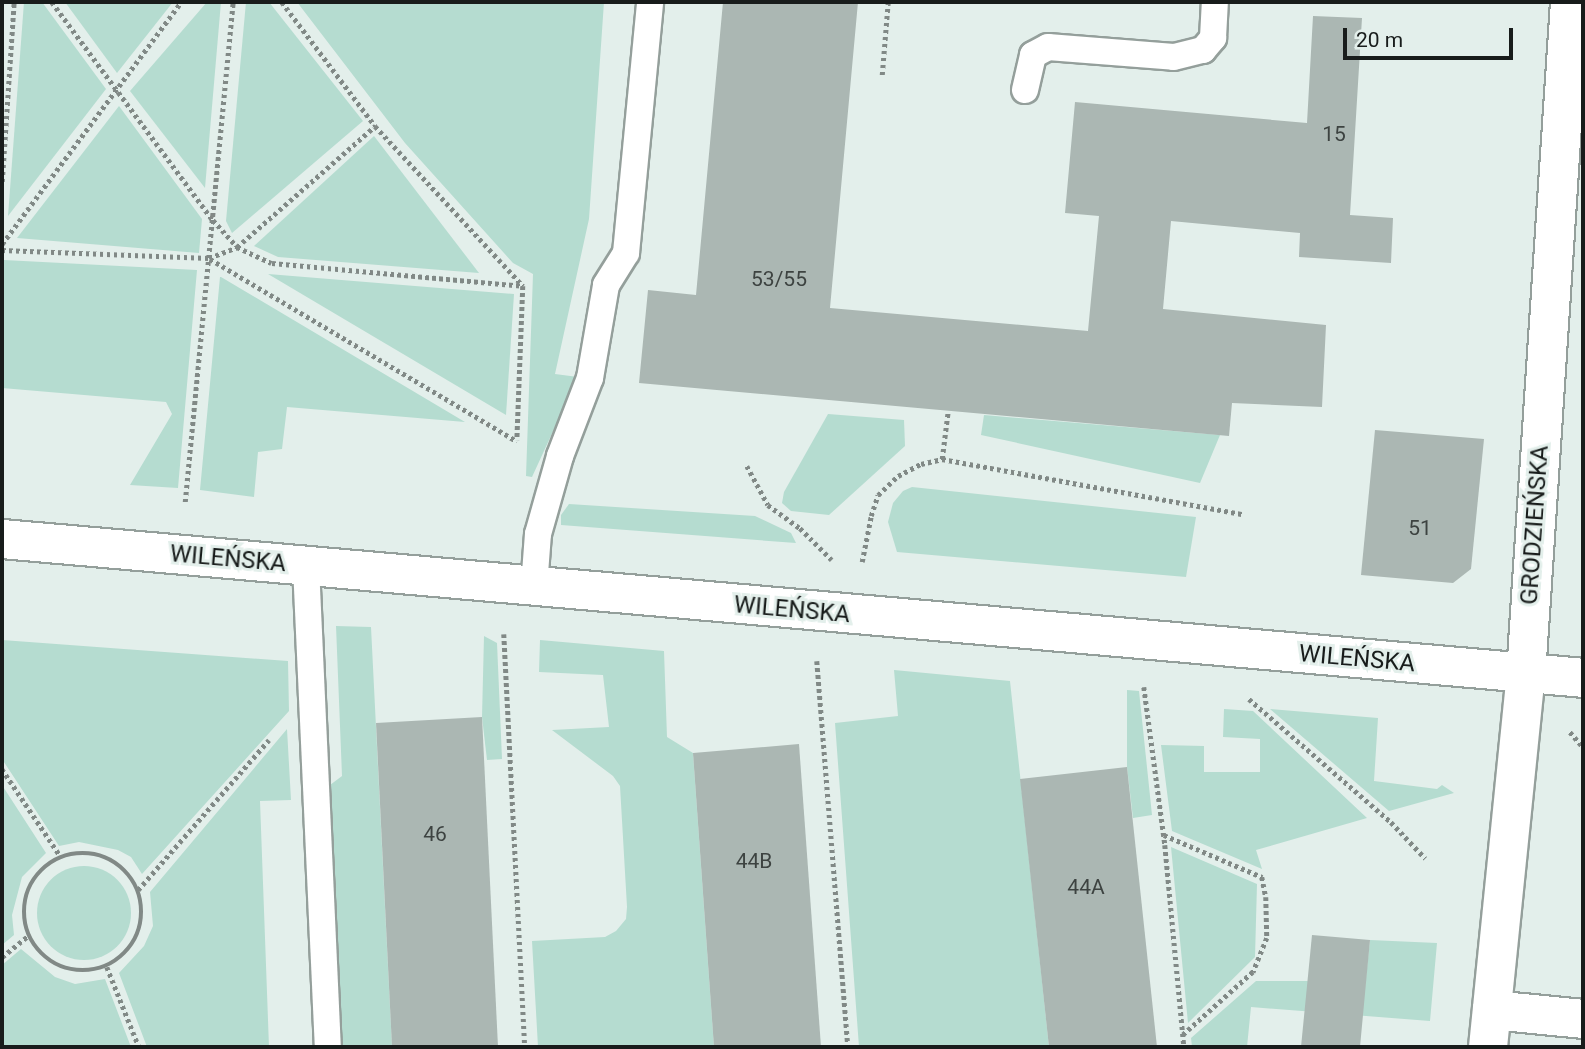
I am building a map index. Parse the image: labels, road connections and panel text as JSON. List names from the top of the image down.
{
  "streets": {
    "street": ["GRODZIEŃSKA", "WILEŃSKA"]
  },
  "crossings": [
    ["GRODZIEŃSKA", "WILEŃSKA"]
  ],
  "house_numbers": [
    "15",
    "53/55",
    "51",
    "46",
    "44B",
    "44A"
  ],
  "scale_bar": "20 m"
}
